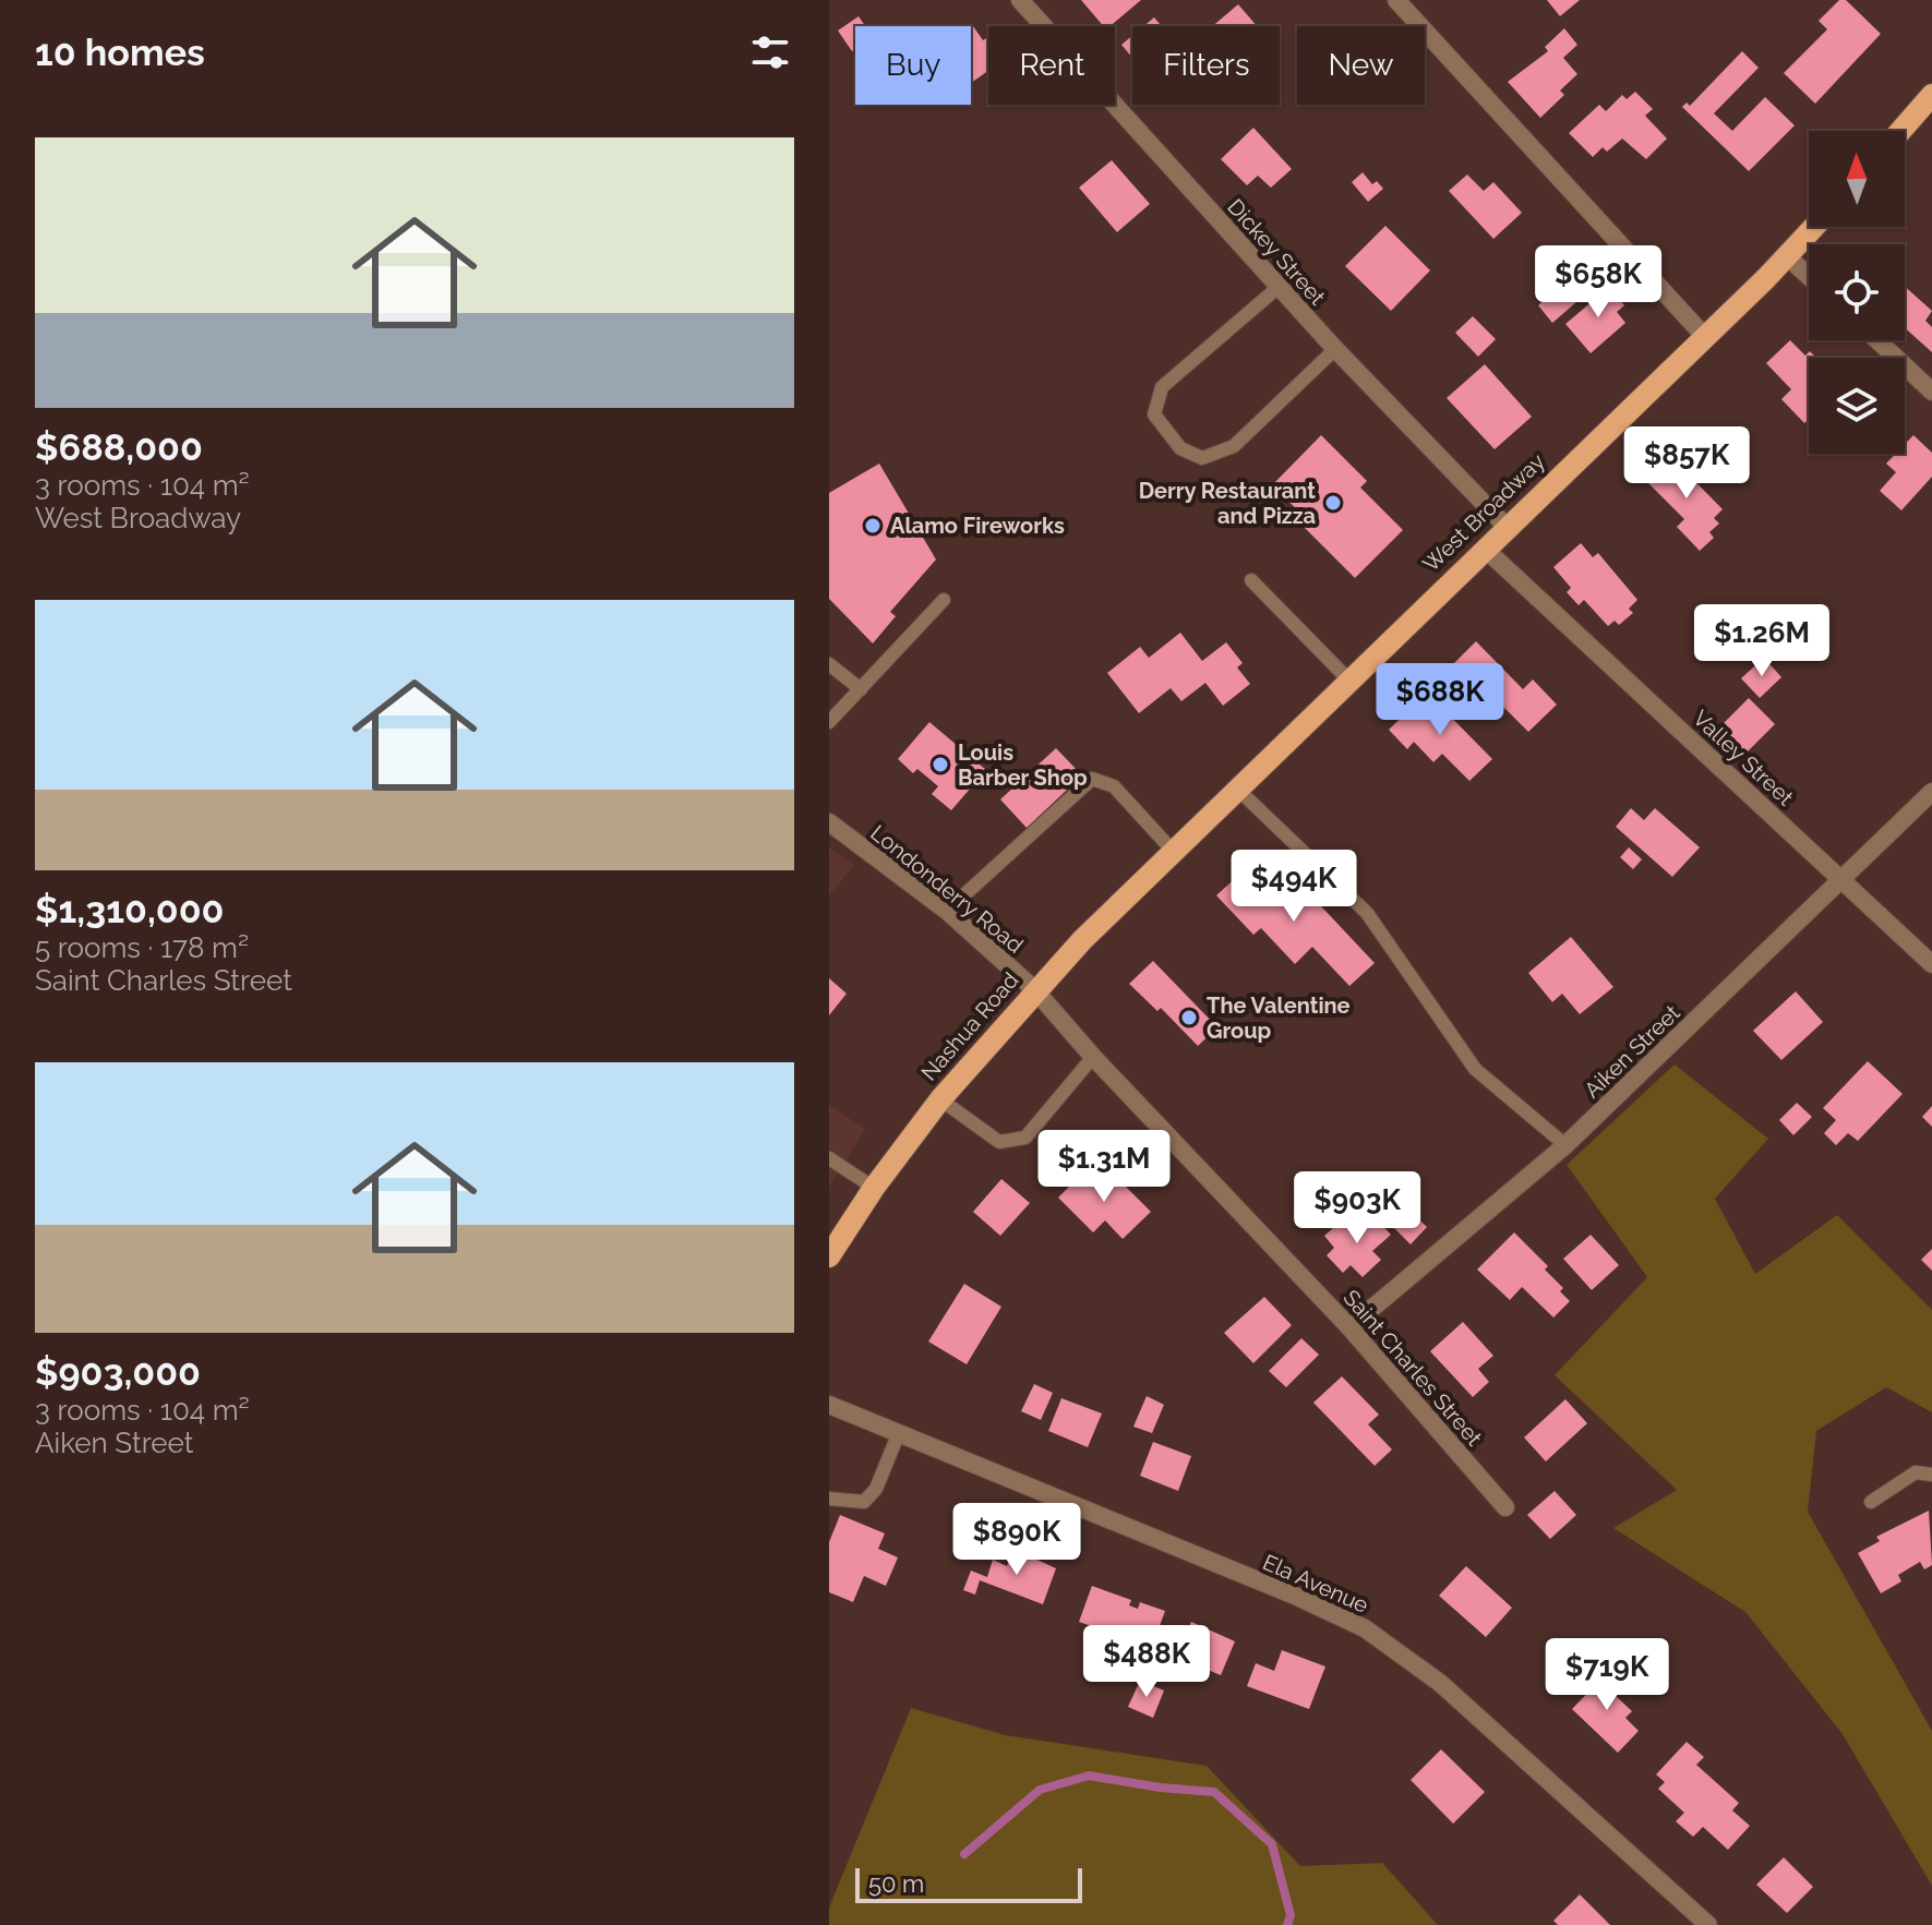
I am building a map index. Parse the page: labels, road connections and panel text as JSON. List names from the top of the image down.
{
  "streets": {
    "main road": ["West Broadway", "Nashua Road"],
    "street": [
      "Dickey Street",
      "Valley Street",
      "Londonderry Road",
      "Aiken Street",
      "Saint Charles Street",
      "Ela Avenue"
    ]
  },
  "crossings": [
    ["Dickey Street", "West Broadway"],
    ["West Broadway", "Valley Street"],
    ["West Broadway", "Nashua Road"],
    ["Valley Street", "Aiken Street"],
    ["Londonderry Road", "Nashua Road"],
    ["Londonderry Road", "Saint Charles Street"],
    ["Nashua Road", "Saint Charles Street"],
    ["Aiken Street", "Saint Charles Street"]
  ],
  "places": [
    "Derry Restaurant and Pizza",
    "Alamo Fireworks",
    "Louis Barber Shop",
    "The Valentine Group"
  ],
  "scale_bar": "50 m",
  "north": "top",
  "page": {
    "heading": "10 homes",
    "chip": [
      "Buy",
      "Rent",
      "Filters",
      "New"
    ],
    "list": [
      {
        "name": "$688,000",
        "note": "3 rooms · 104 m² · West Broadway"
      },
      {
        "name": "$1,310,000",
        "note": "5 rooms · 178 m² · Saint Charles Street"
      },
      {
        "name": "$903,000",
        "note": "3 rooms · 104 m² · Aiken Street"
      }
    ],
    "price": [
      "$658K",
      "$857K",
      "$1.26M",
      "$688K",
      "$494K",
      "$1.31M",
      "$903K",
      "$890K",
      "$488K",
      "$719K"
    ],
    "scale": "50 m"
  }
}
